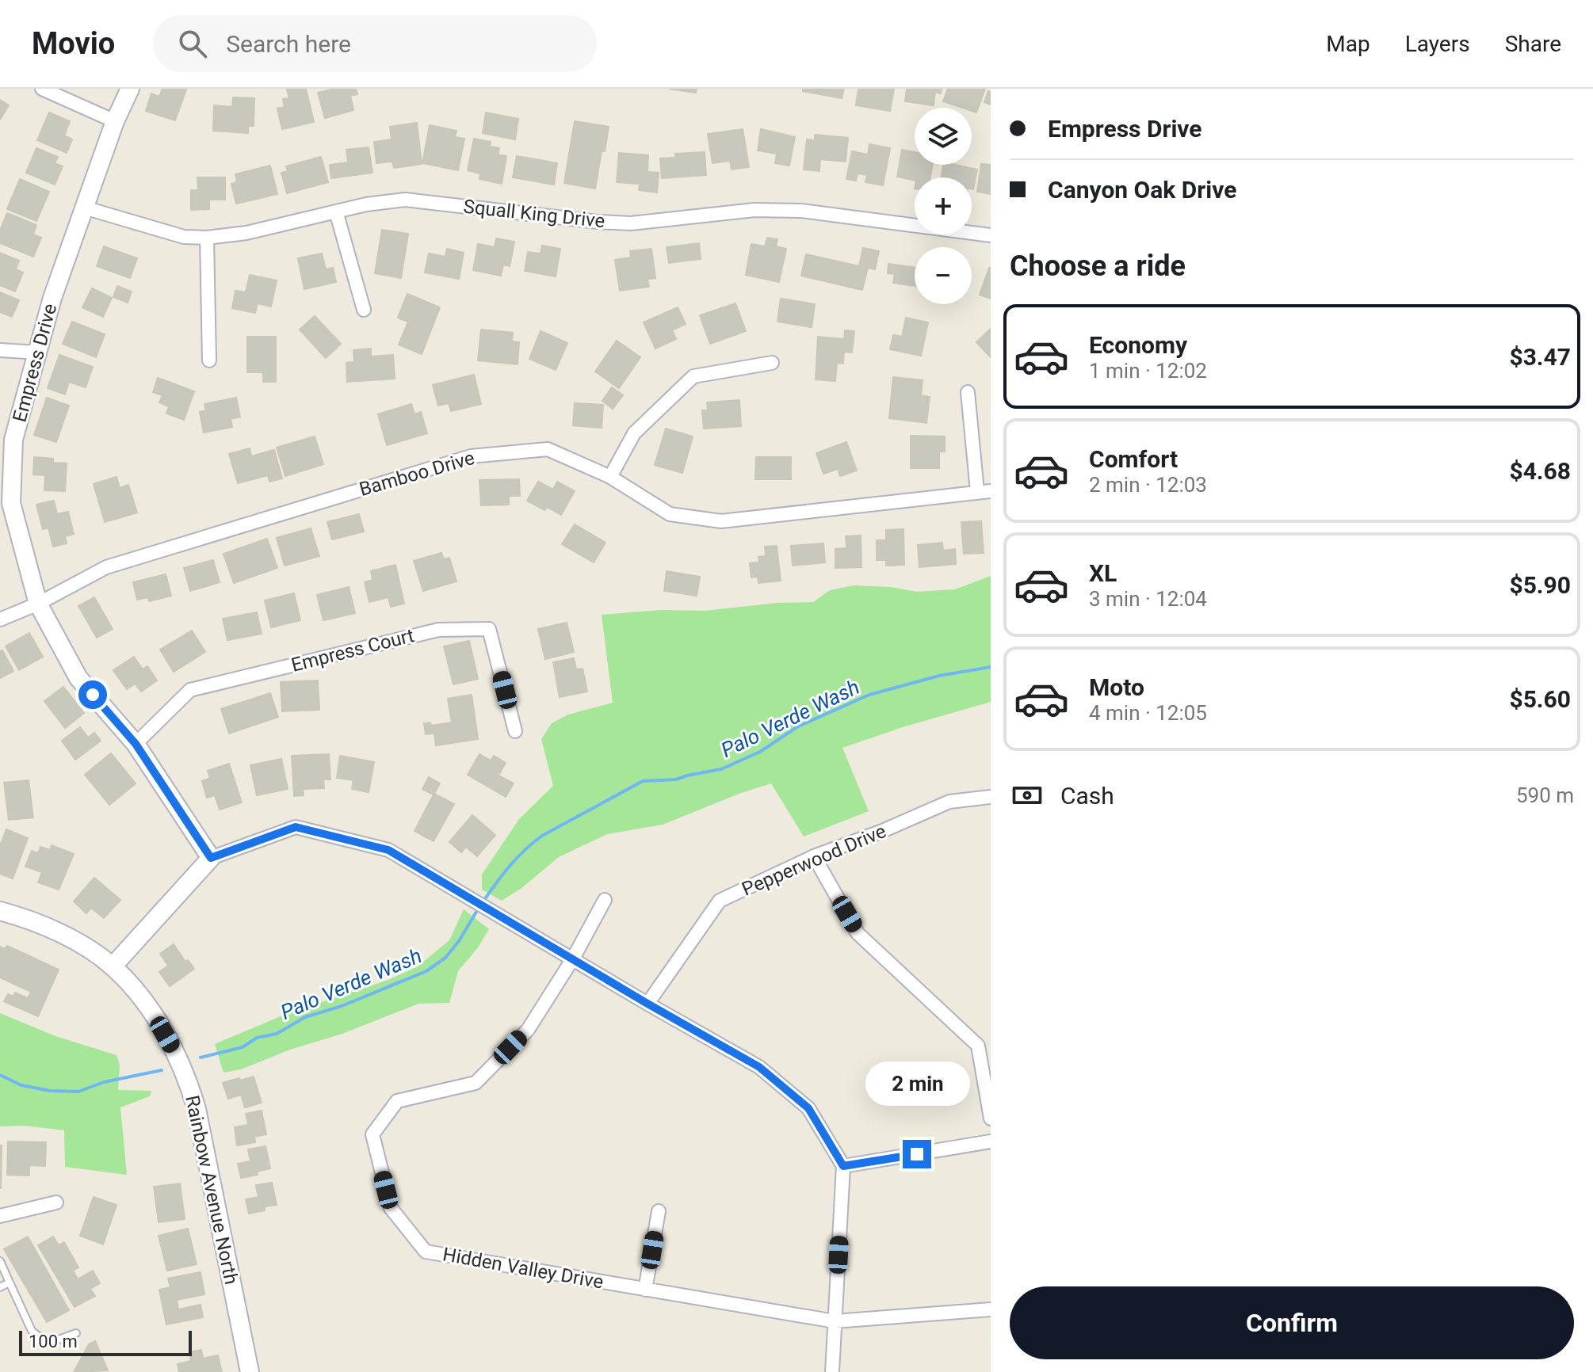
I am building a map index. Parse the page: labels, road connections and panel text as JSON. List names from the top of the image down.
{
  "streets": {
    "street": [
      "Squall King Drive",
      "Empress Drive",
      "Bamboo Drive",
      "Empress Court",
      "Pepperwood Drive",
      "Rainbow Avenue North",
      "Hidden Valley Drive"
    ]
  },
  "crossings": [
    ["Squall King Drive", "Empress Drive"],
    ["Empress Drive", "Bamboo Drive"],
    ["Empress Drive", "Empress Court"]
  ],
  "water": ["Palo Verde Wash"],
  "scale_bar": "100 m",
  "page": {
    "header": "Movio",
    "search": "Search here",
    "nav": ["Map", "Layers", "Share"],
    "banner": ["Empress Drive", "Canyon Oak Drive"],
    "map_buttons": ["+", "−"],
    "heading": "Choose a ride",
    "list": [
      {
        "name": "Economy",
        "note": "1 min · 12:02",
        "value": "$3.47"
      },
      {
        "name": "Comfort",
        "note": "2 min · 12:03",
        "value": "$4.68"
      },
      {
        "name": "XL",
        "note": "3 min · 12:04",
        "value": "$5.90"
      },
      {
        "name": "Moto",
        "note": "4 min · 12:05",
        "value": "$5.60"
      }
    ],
    "pay": ["Cash", "590 m"],
    "bubble": "2 min",
    "buttons": "Confirm",
    "scale": "100 m"
  }
}
